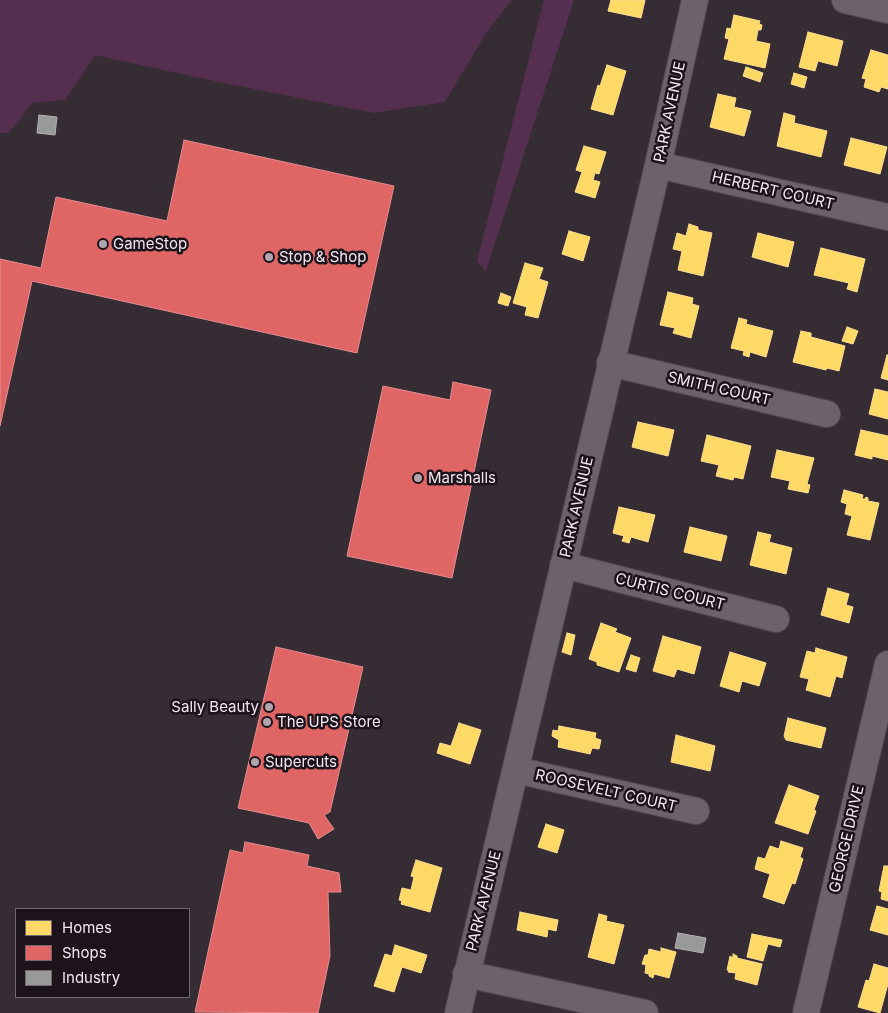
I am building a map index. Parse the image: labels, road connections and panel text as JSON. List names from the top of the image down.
{
  "streets": {
    "street": [
      "PARK AVENUE",
      "HERBERT COURT",
      "SMITH COURT",
      "CURTIS COURT",
      "ROOSEVELT COURT",
      "GEORGE DRIVE"
    ]
  },
  "crossings": [
    ["PARK AVENUE", "HERBERT COURT"],
    ["PARK AVENUE", "SMITH COURT"],
    ["PARK AVENUE", "CURTIS COURT"],
    ["PARK AVENUE", "ROOSEVELT COURT"]
  ],
  "places": [
    "GameStop",
    "Stop & Shop",
    "Marshalls",
    "Sally Beauty",
    "The UPS Store",
    "Supercuts"
  ],
  "legend": ["Homes", "Shops", "Industry"]
}
